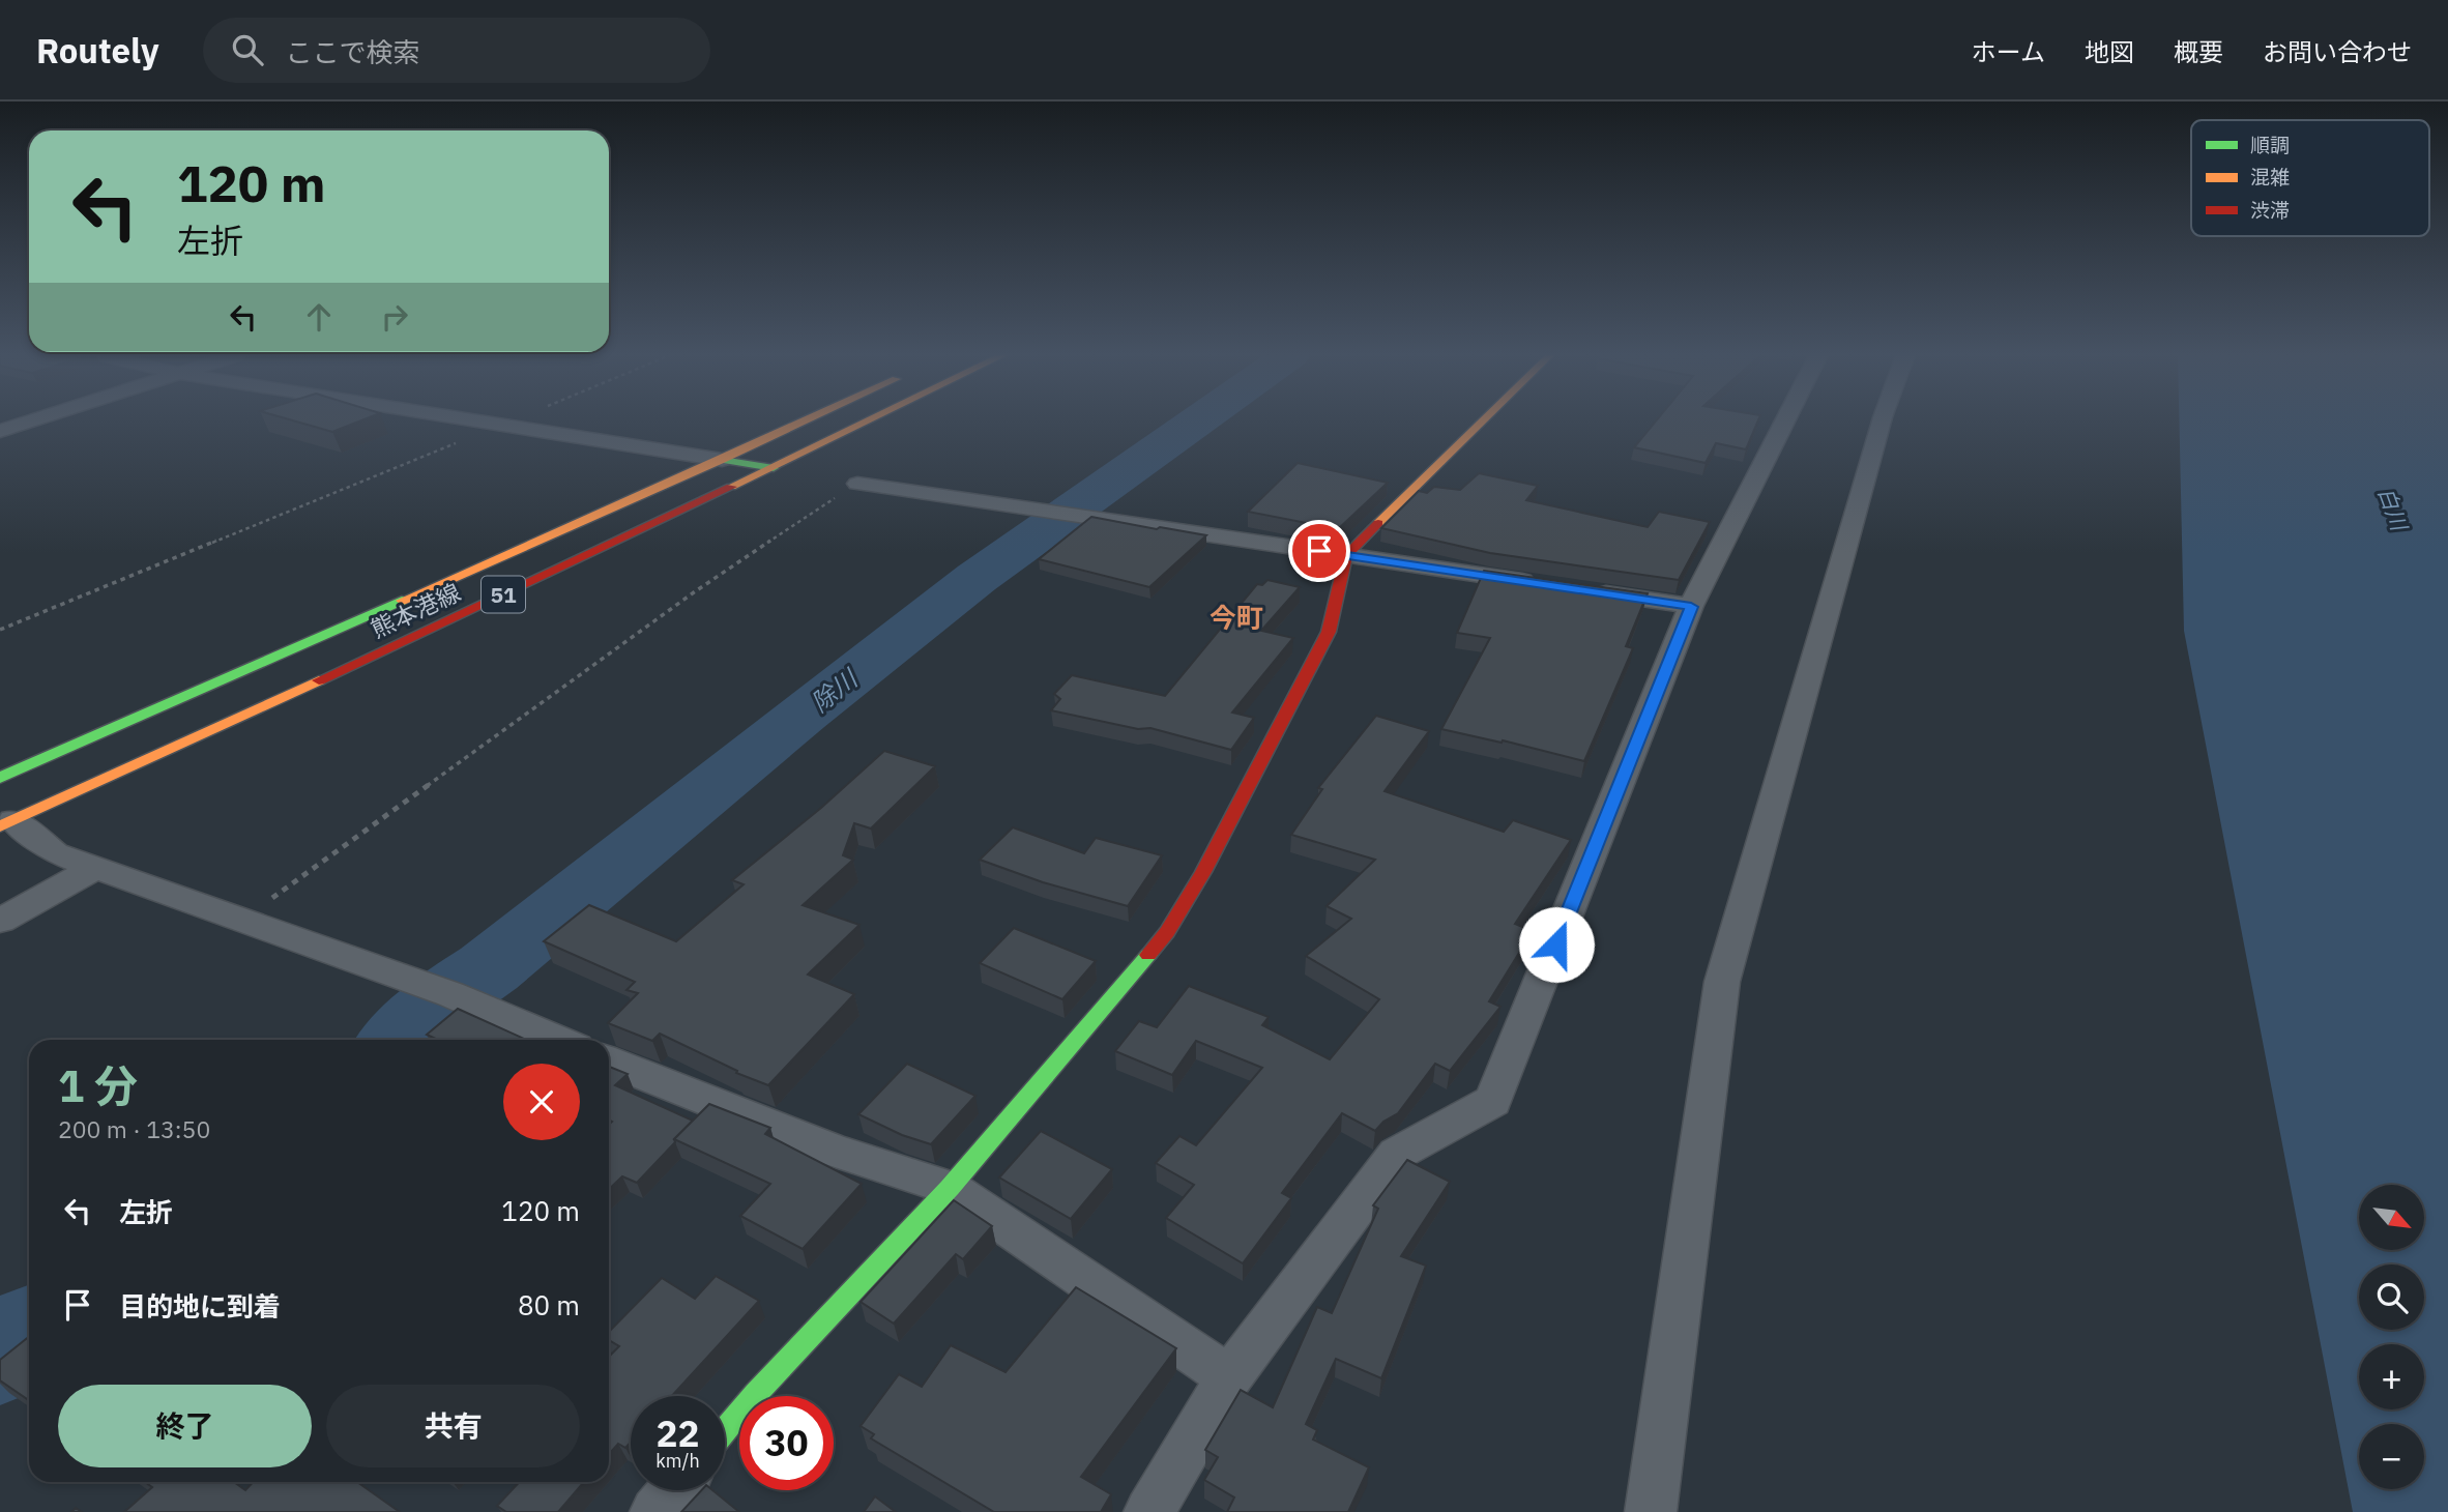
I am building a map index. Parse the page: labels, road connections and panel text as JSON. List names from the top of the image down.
{
  "streets": {
    "main road": ["51", "熊本港線"]
  },
  "districts": ["今町"],
  "water": ["白川", "除川"],
  "legend": ["順調", "混雑", "渋滞"],
  "north": "bottom right",
  "page": {
    "header": "Routely",
    "search": "ここで検索",
    "nav": [
      "ホーム",
      "地図",
      "概要",
      "お問い合わせ"
    ],
    "turn": ["120 m", "左折"],
    "heading": ["1 分", "200 m · 13:50"],
    "list": [
      {
        "name": "左折",
        "value": "120 m"
      },
      {
        "name": "目的地に到着",
        "value": "80 m"
      }
    ],
    "map_buttons": ["+", "−"],
    "buttons": ["終了", "共有"],
    "speed": "22 km/h",
    "limit": "30"
  }
}
